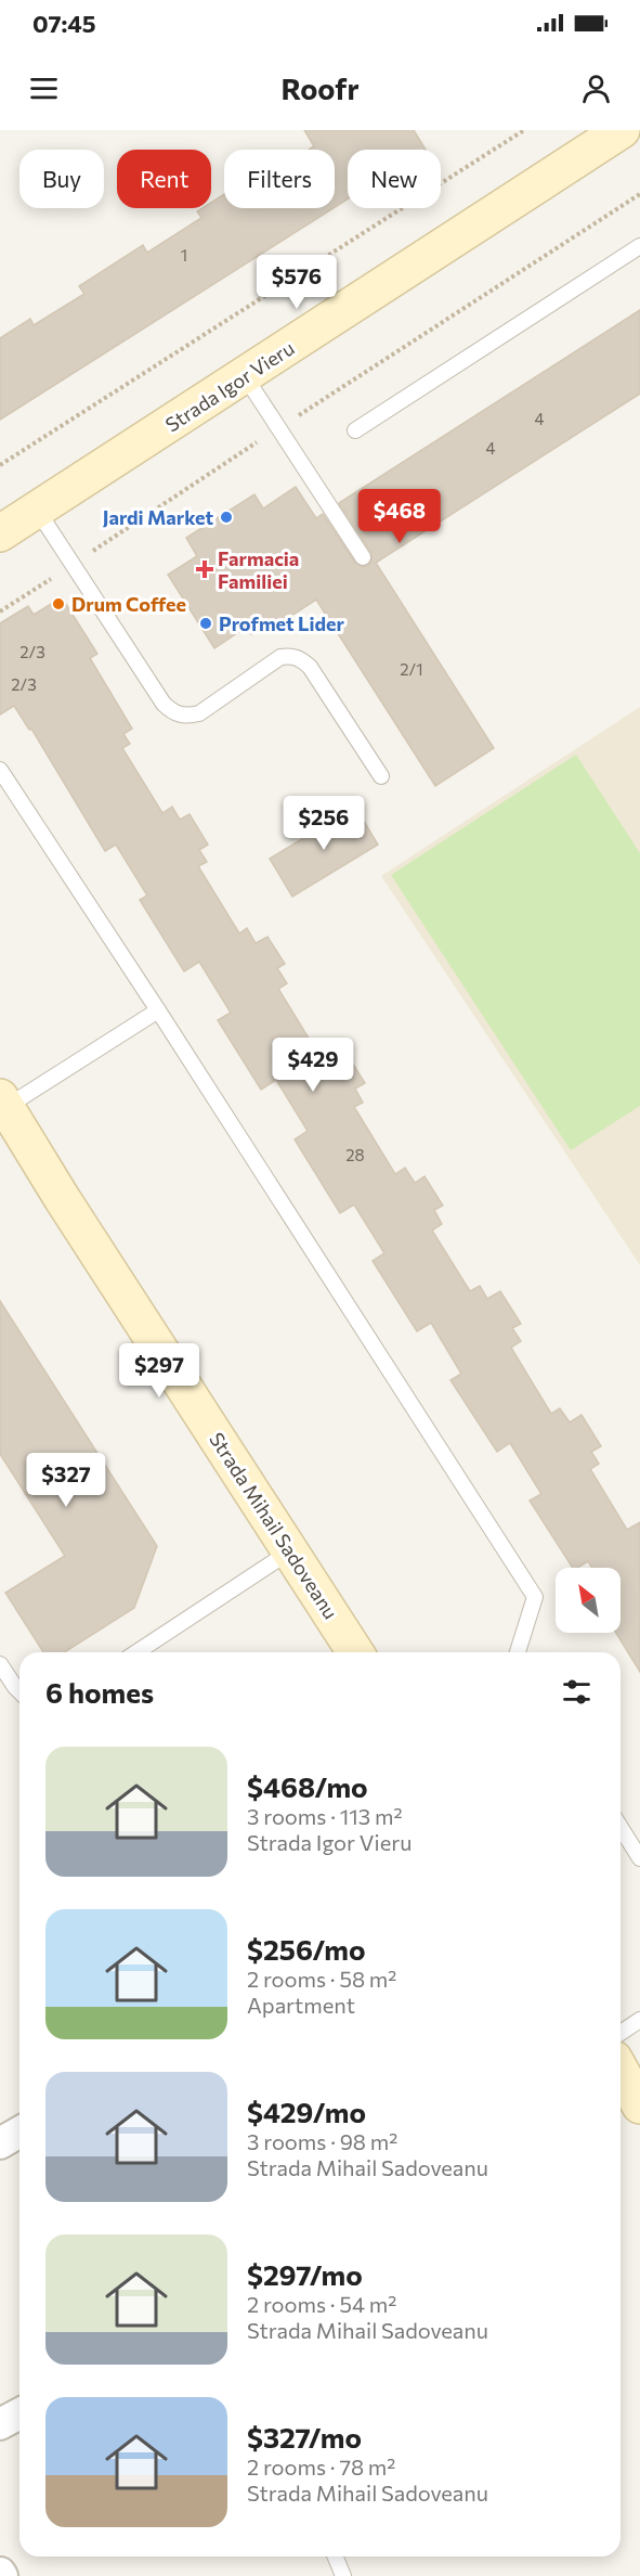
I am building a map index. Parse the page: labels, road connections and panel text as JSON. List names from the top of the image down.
{
  "streets": {
    "main road": ["Strada Igor Vieru", "Strada Mihail Sadoveanu"]
  },
  "places": {
    "other": ["Jardi Market", "Drum Coffee", "Profmet Lider"],
    "health": ["Farmacia Familiei"]
  },
  "house_numbers": [
    "1",
    "4",
    "4",
    "2/3",
    "2/1",
    "2/3",
    "28"
  ],
  "north": "top left",
  "page": {
    "status": "07:45",
    "header": "Roofr",
    "chip": [
      "Buy",
      "Rent",
      "Filters",
      "New"
    ],
    "price": [
      "$576",
      "$468",
      "$256",
      "$429",
      "$297",
      "$327"
    ],
    "heading": "6 homes",
    "list": [
      {
        "name": "$468/mo",
        "note": "3 rooms · 113 m² · Strada Igor Vieru"
      },
      {
        "name": "$256/mo",
        "note": "2 rooms · 58 m² · Apartment"
      },
      {
        "name": "$429/mo",
        "note": "3 rooms · 98 m² · Strada Mihail Sadoveanu"
      },
      {
        "name": "$297/mo",
        "note": "2 rooms · 54 m² · Strada Mihail Sadoveanu"
      },
      {
        "name": "$327/mo",
        "note": "2 rooms · 78 m² · Strada Mihail Sadoveanu"
      }
    ]
  }
}
